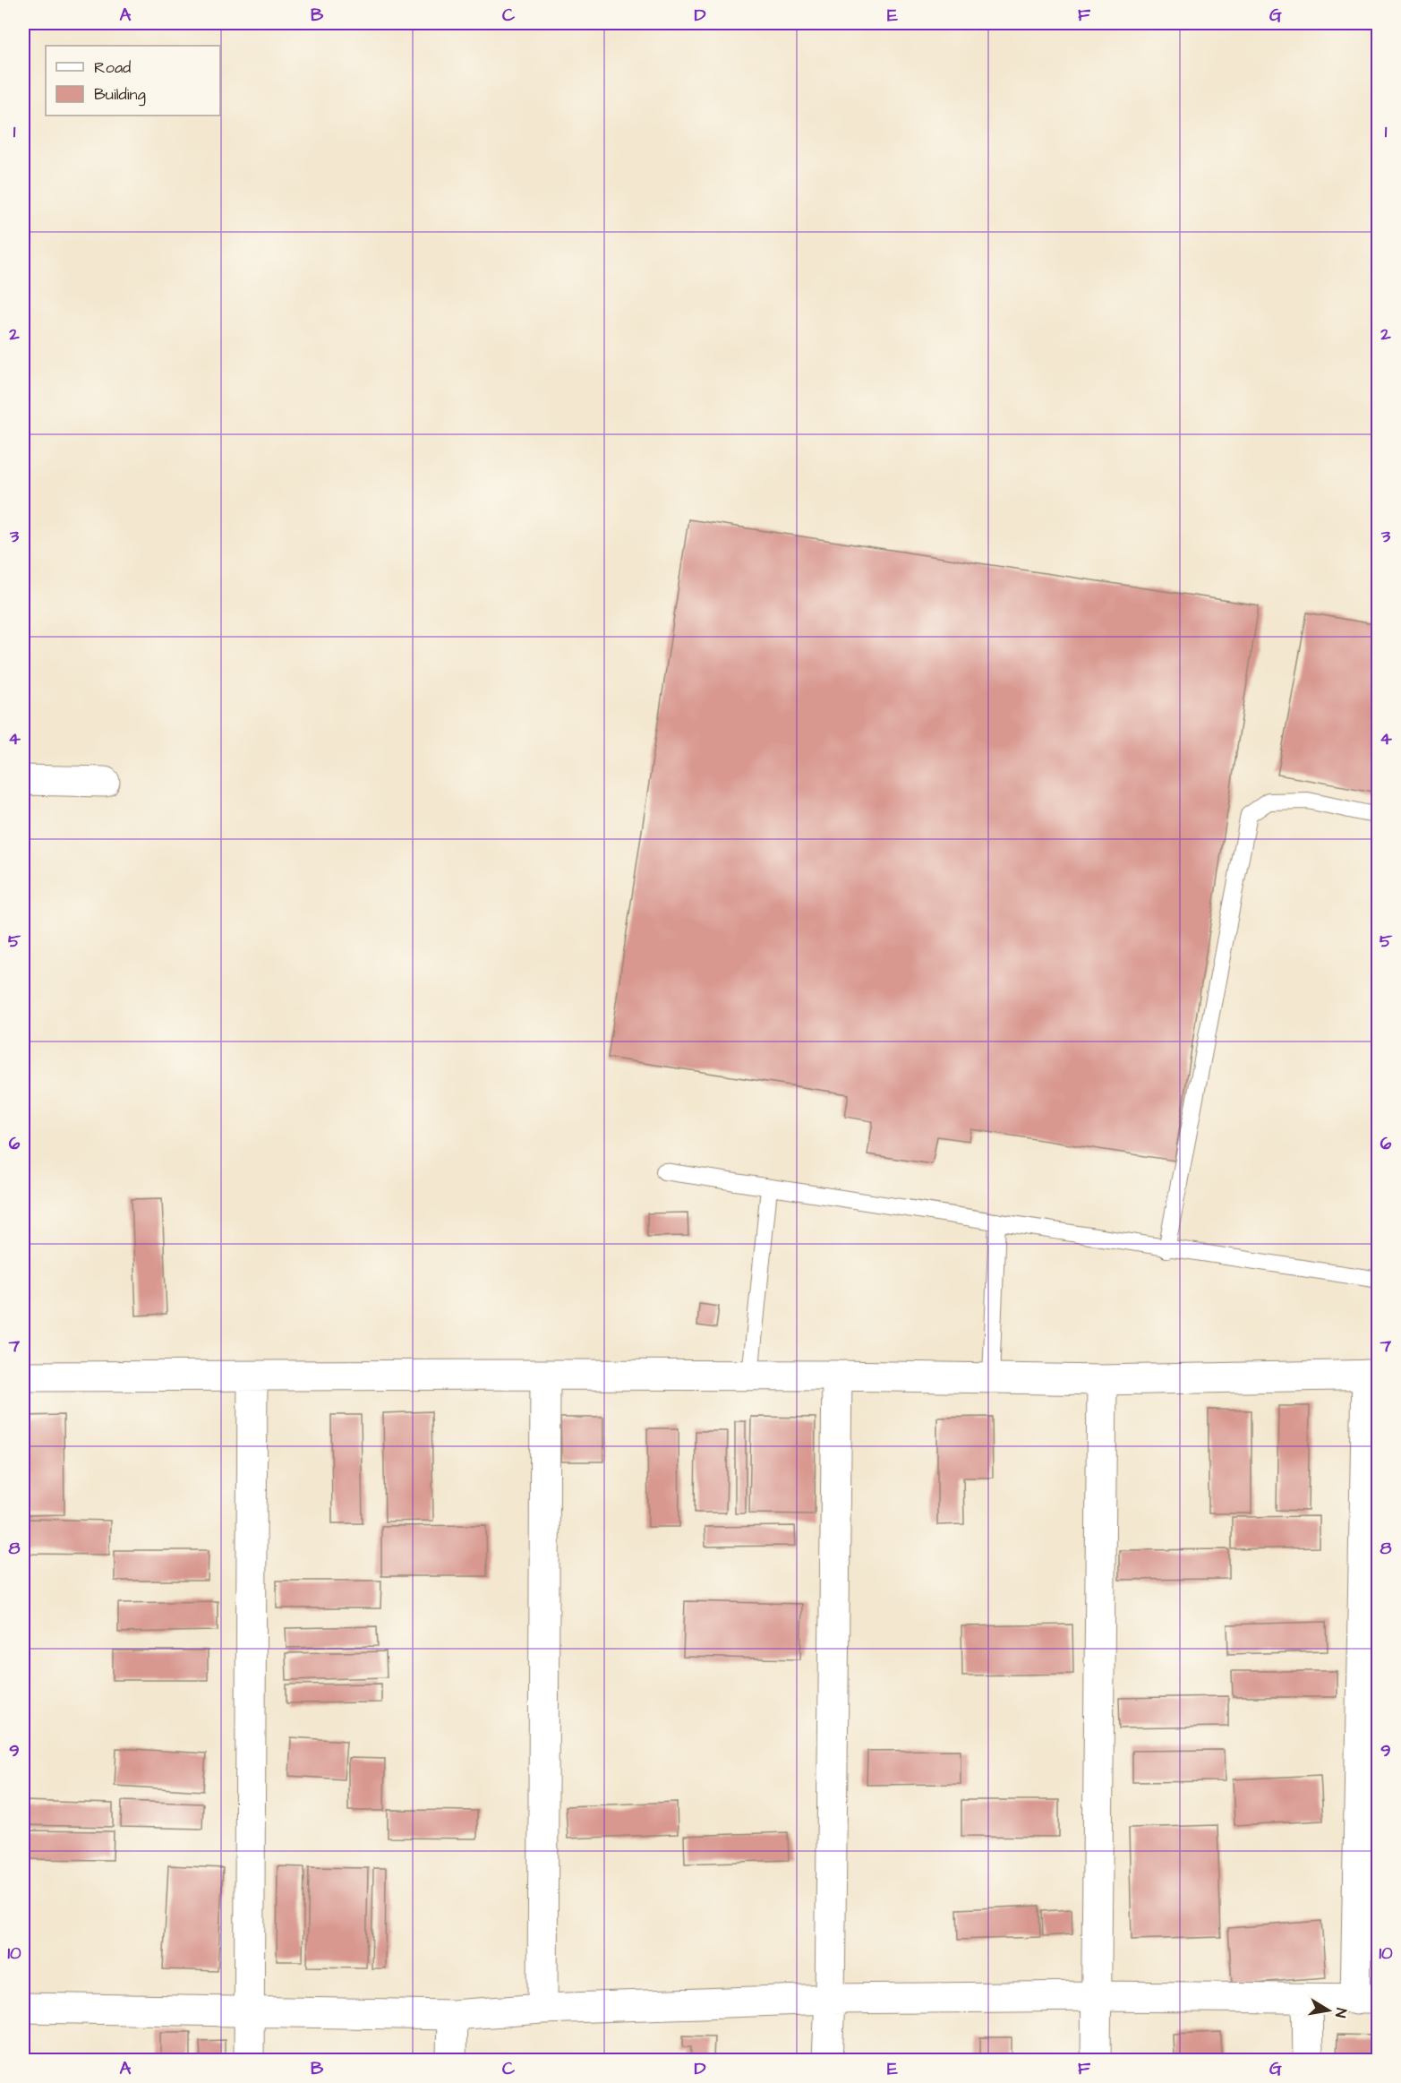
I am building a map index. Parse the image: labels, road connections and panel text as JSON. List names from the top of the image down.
{
  "legend": ["Road", "Building"],
  "north": "right",
  "grid": {
    "columns": [
      "A",
      "B",
      "C",
      "D",
      "E",
      "F",
      "G"
    ],
    "rows": [
      "1",
      "2",
      "3",
      "4",
      "5",
      "6",
      "7",
      "8",
      "9",
      "10"
    ]
  }
}
